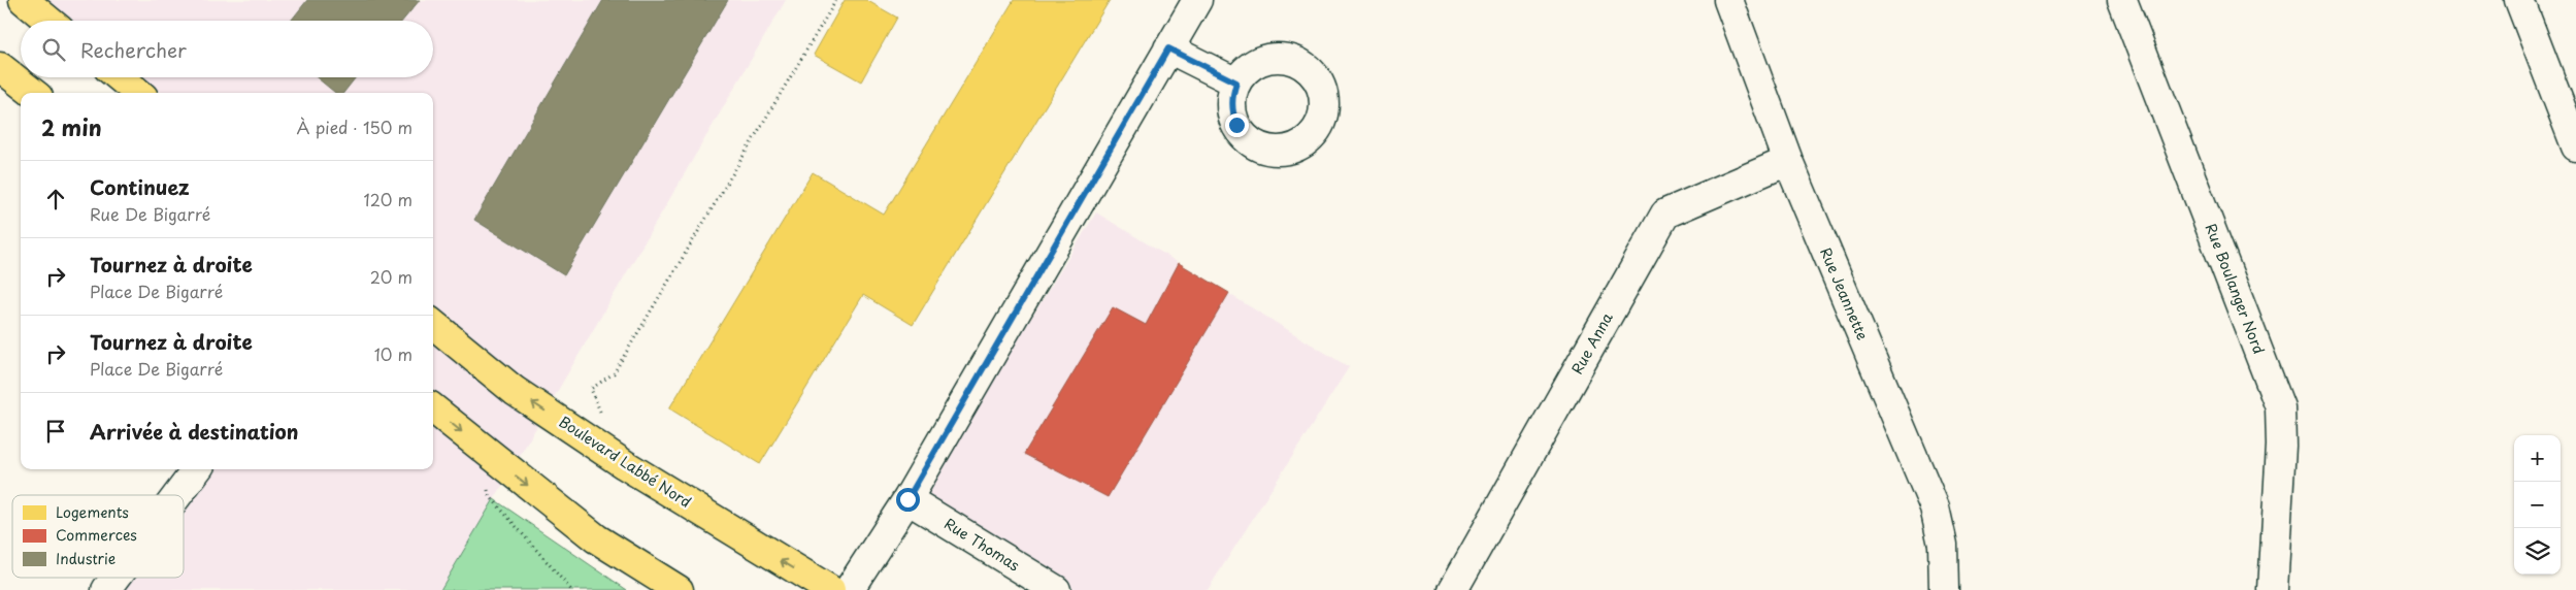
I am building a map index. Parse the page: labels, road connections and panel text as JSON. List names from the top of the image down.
{
  "streets": {
    "main road": ["Boulevard Labbé Nord"],
    "street": [
      "Rue Boulanger Nord",
      "Rue Jeannette",
      "Rue Anna",
      "Rue Thomas"
    ]
  },
  "crossings": [
    ["Rue Jeannette", "Rue Anna"]
  ],
  "legend": ["Logements", "Commerces", "Industrie"],
  "page": {
    "search": "Rechercher",
    "heading": ["2 min", "À pied · 150 m"],
    "list": [
      ["Continuez", "Rue De Bigarré", "120 m"],
      ["Tournez à droite", "Place De Bigarré", "20 m"],
      ["Tournez à droite", "Place De Bigarré", "10 m"],
      "Arrivée à destination"
    ],
    "map_buttons": ["+", "−"]
  }
}
